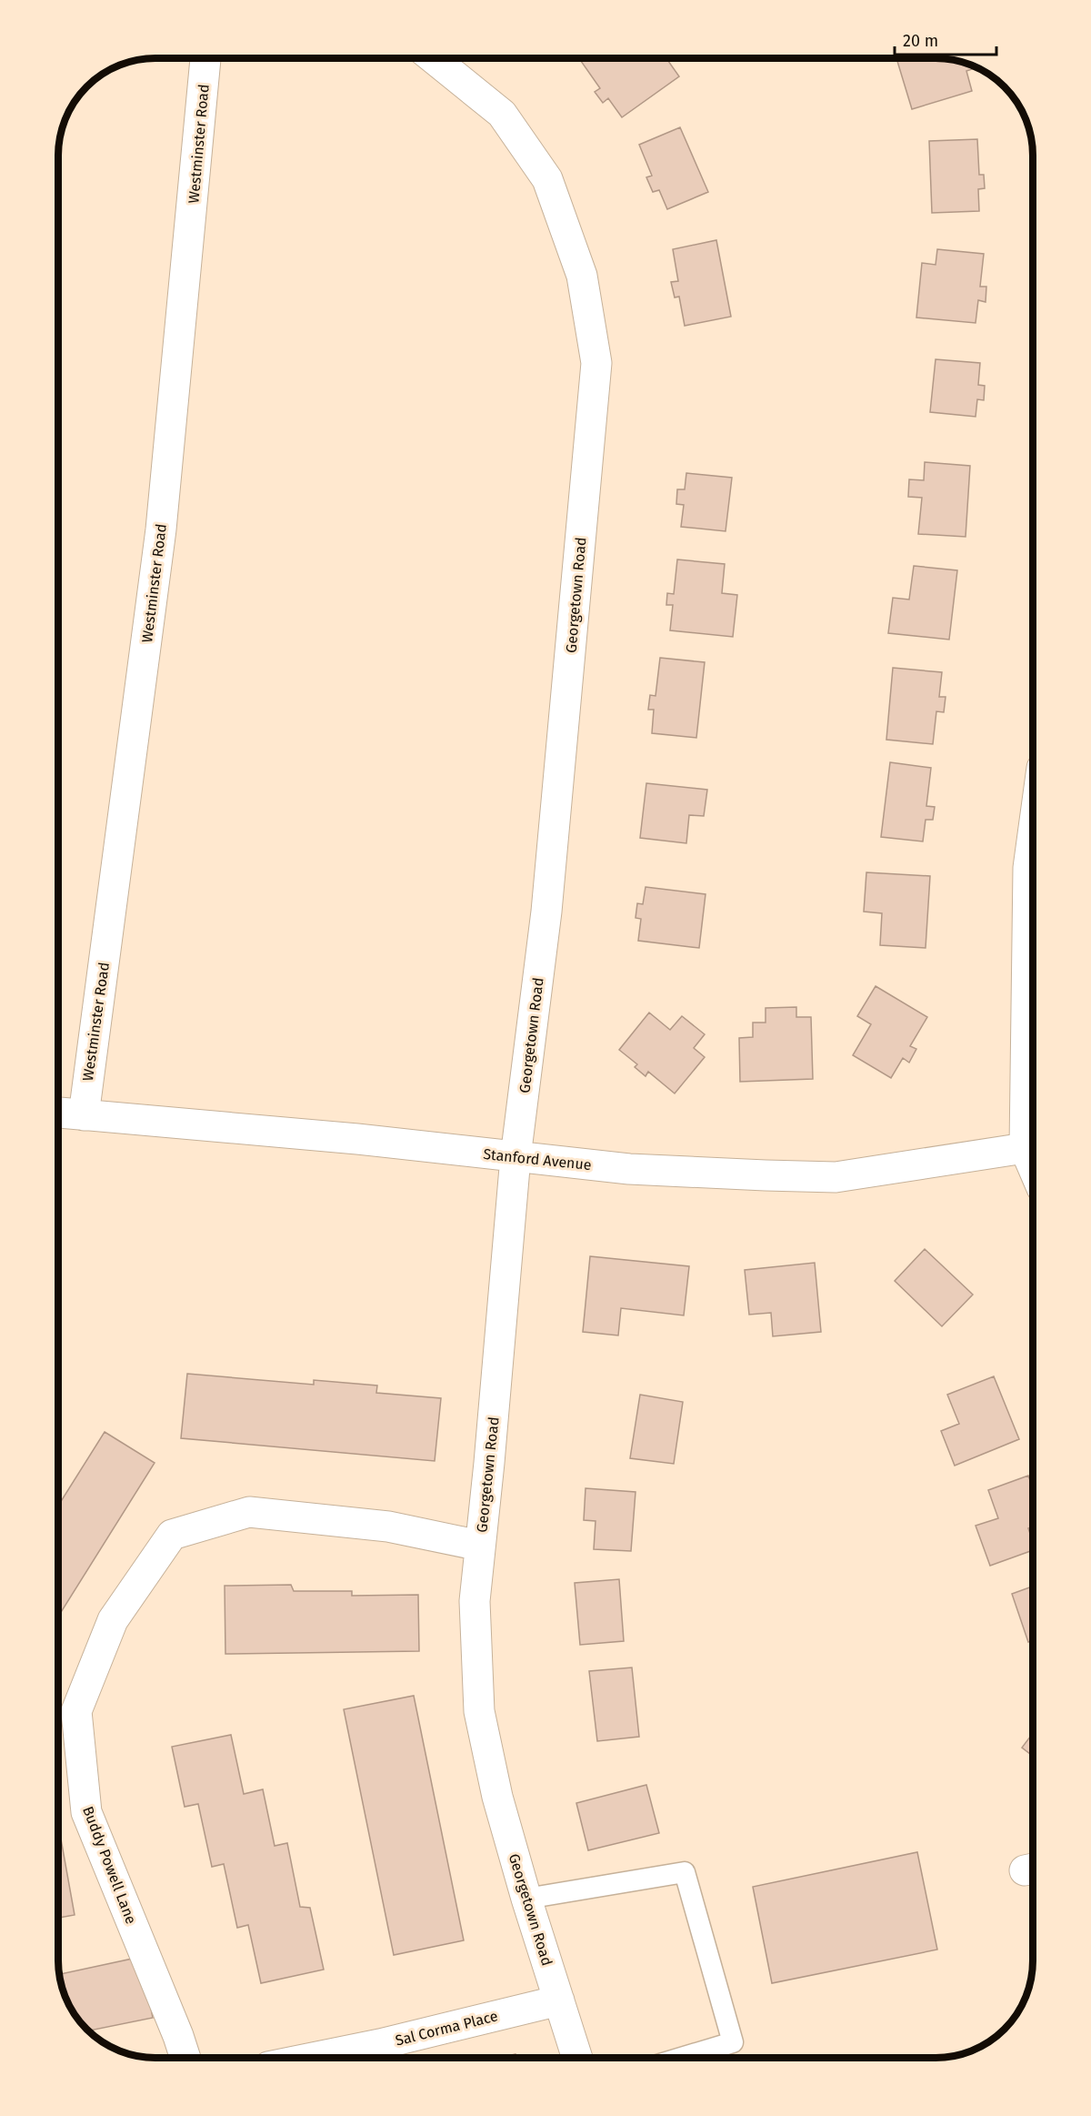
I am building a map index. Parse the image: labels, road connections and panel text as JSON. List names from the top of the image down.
{
  "streets": {
    "street": [
      "Westminster Road",
      "Georgetown Road",
      "Stanford Avenue",
      "Buddy Powell Lane",
      "Sal Corma Place"
    ]
  },
  "crossings": [
    ["Westminster Road", "Stanford Avenue"],
    ["Georgetown Road", "Stanford Avenue"],
    ["Georgetown Road", "Buddy Powell Lane"],
    ["Georgetown Road", "Sal Corma Place"]
  ],
  "scale_bar": "20 m"
}
